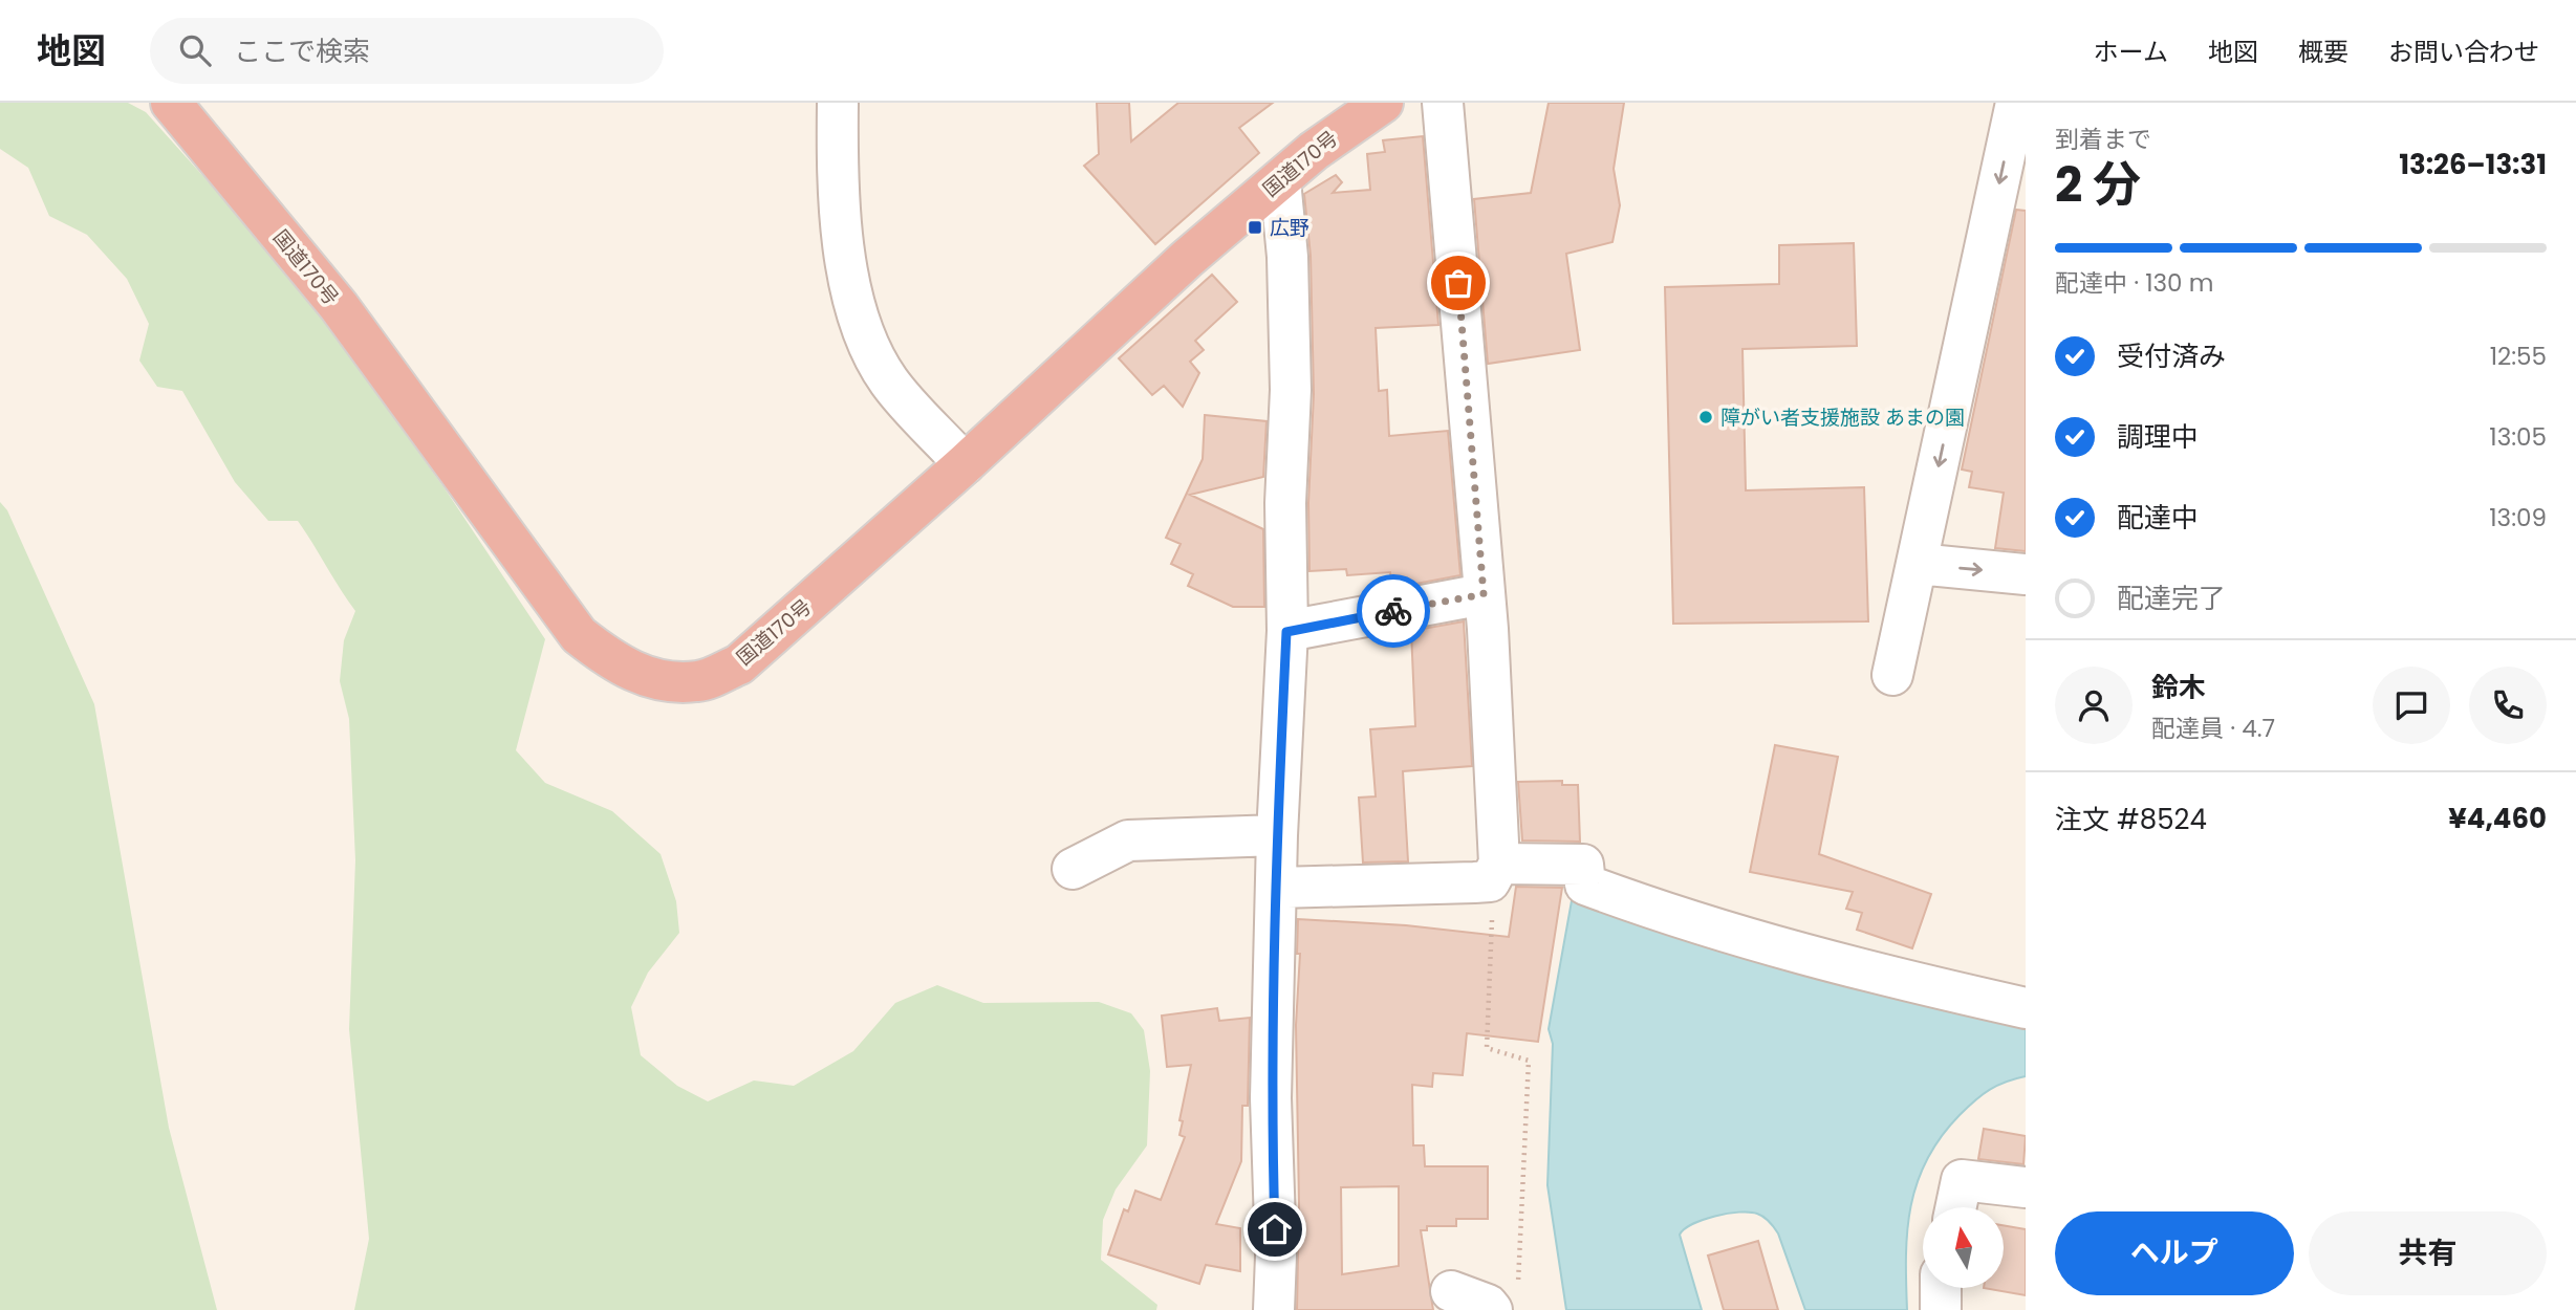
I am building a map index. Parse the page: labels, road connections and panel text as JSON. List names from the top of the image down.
{
  "streets": {
    "highway": ["国道170号"]
  },
  "places": {
    "transit": ["広野"],
    "other": ["障がい者支援施設 あまの園"]
  },
  "north": "top",
  "page": {
    "header": "地図",
    "search": "ここで検索",
    "nav": [
      "ホーム",
      "地図",
      "概要",
      "お問い合わせ"
    ],
    "heading": ["2 分", "到着まで", "13:26–13:31"],
    "panel": [
      "鈴木",
      "配達員 · 4.7",
      "注文 #8524",
      "¥4,460"
    ],
    "bar": "配達中 · 130 m",
    "list": [
      ["受付済み", "12:55"],
      ["調理中", "13:05"],
      ["配達中", "13:09"],
      "配達完了"
    ],
    "buttons": ["ヘルプ", "共有"]
  }
}
